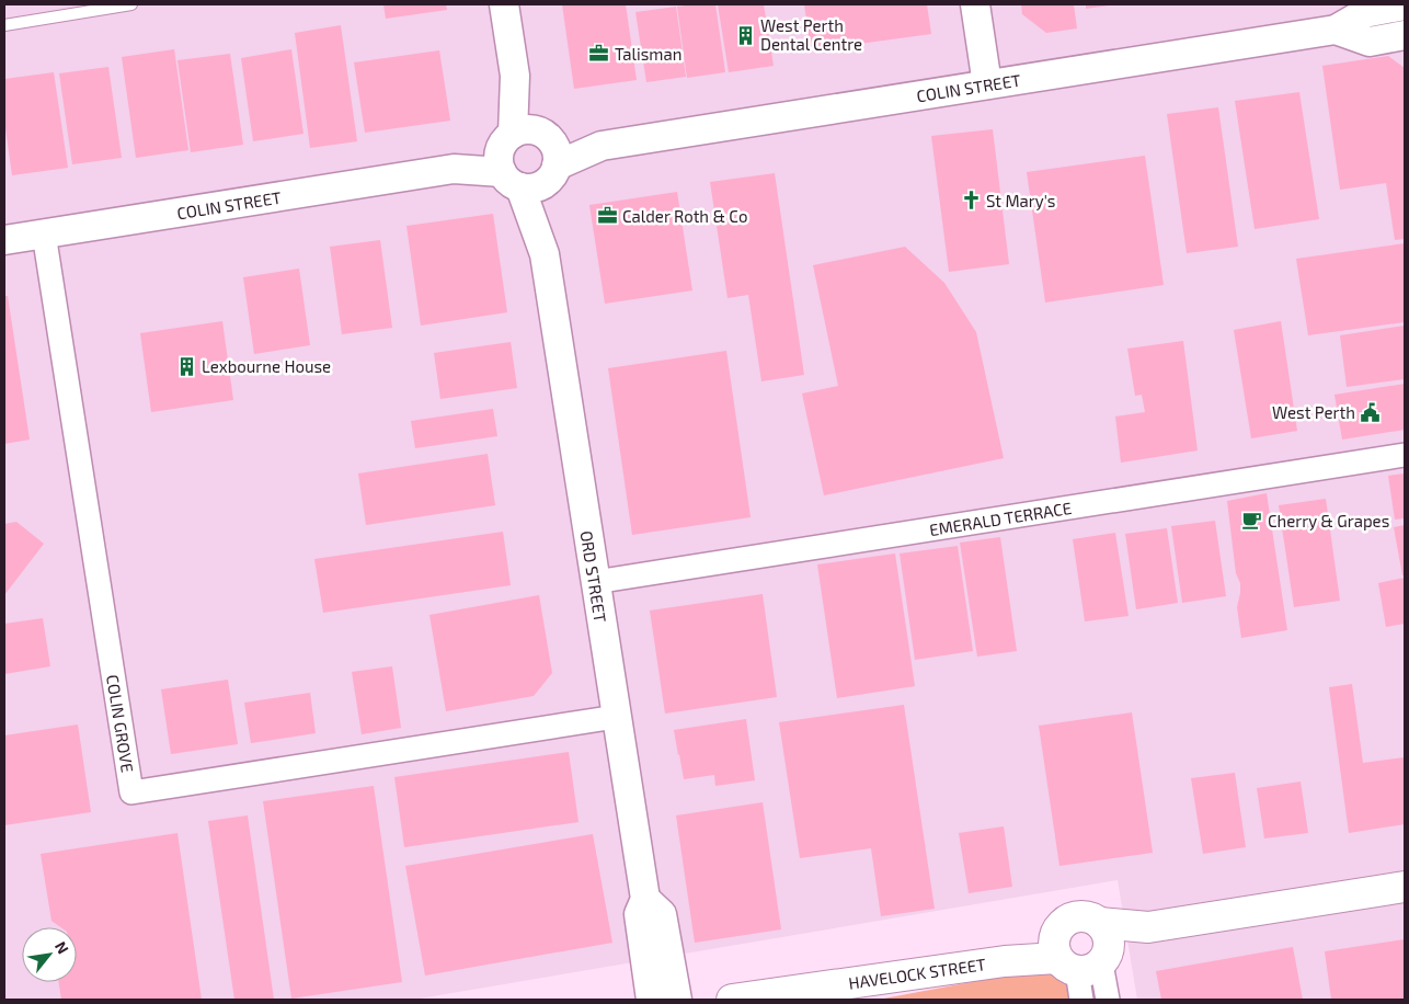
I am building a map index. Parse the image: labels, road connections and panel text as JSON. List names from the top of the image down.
{
  "streets": {
    "main road": ["HAVELOCK STREET"],
    "street": [
      "COLIN STREET",
      "EMERALD TERRACE",
      "ORD STREET",
      "COLIN GROVE"
    ]
  },
  "crossings": [
    ["COLIN STREET", "ORD STREET"],
    ["COLIN STREET", "COLIN GROVE"],
    ["EMERALD TERRACE", "ORD STREET"],
    ["ORD STREET", "COLIN GROVE"]
  ],
  "places": {
    "building": ["West Perth Dental Centre", "Lexbourne House"],
    "office": ["Talisman", "Calder Roth & Co"],
    "church": ["St Mary's"],
    "public building": ["West Perth"],
    "cafe": ["Cherry & Grapes"]
  },
  "north": "top right"
}
